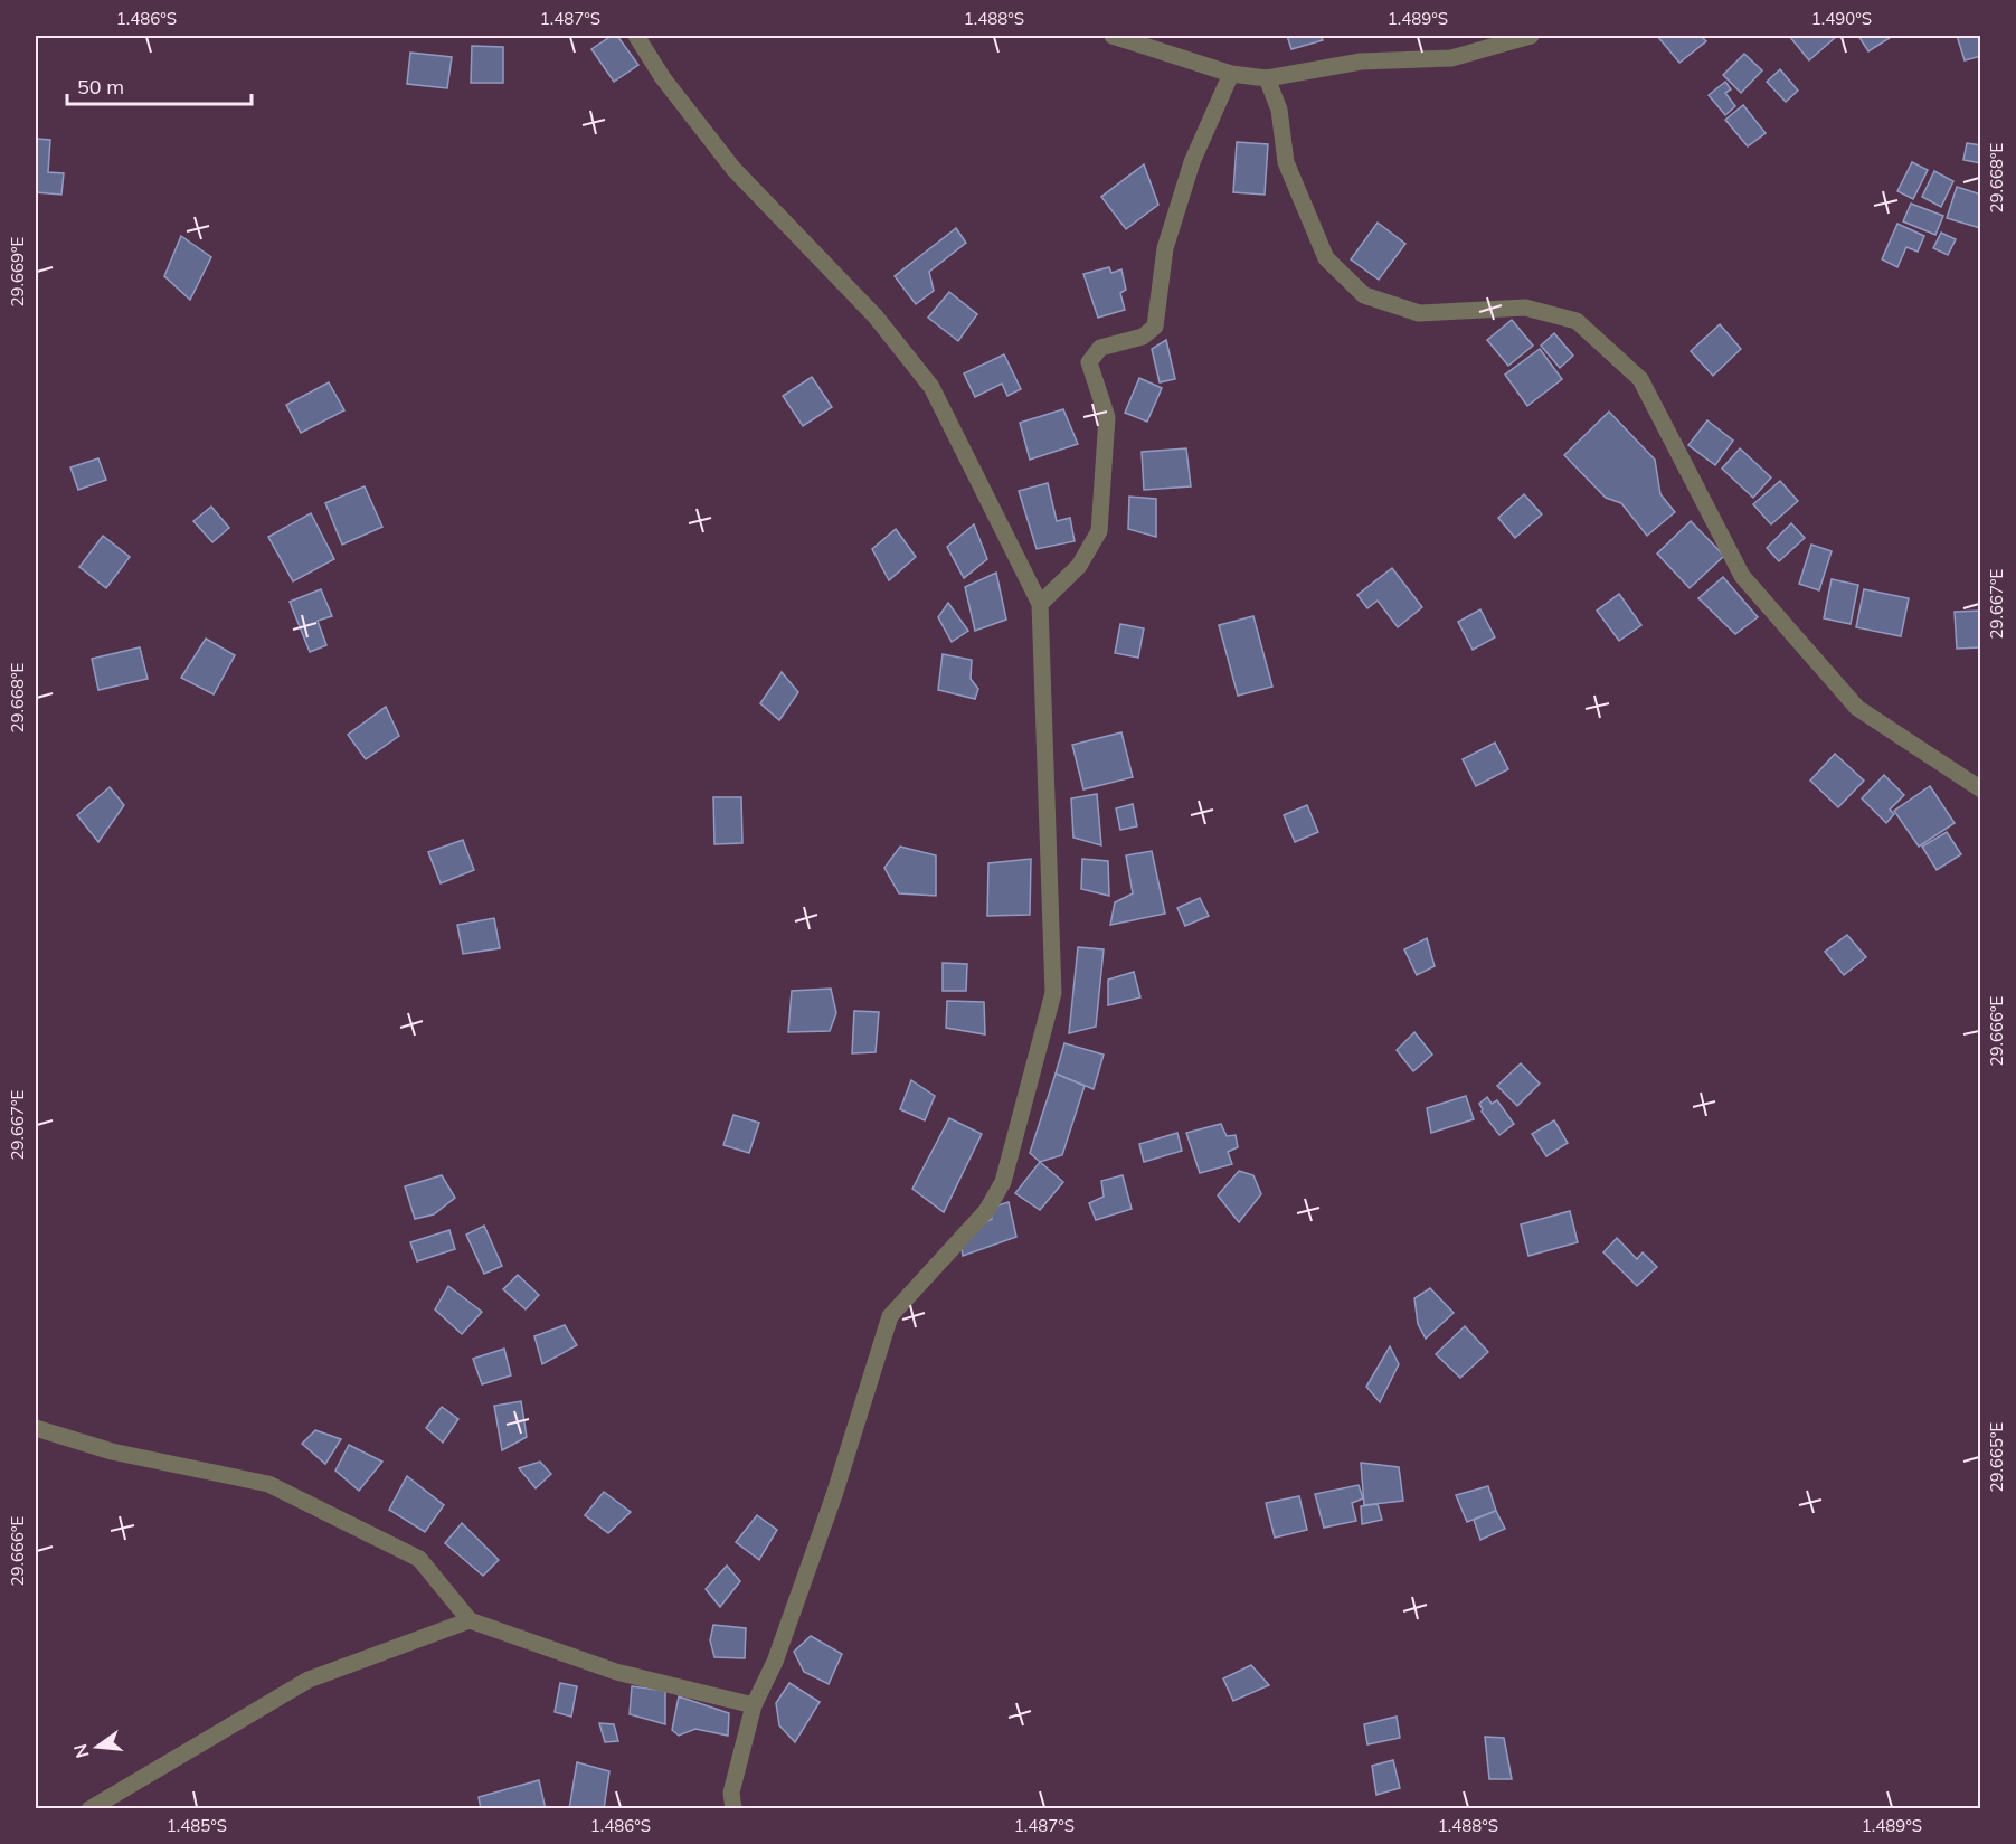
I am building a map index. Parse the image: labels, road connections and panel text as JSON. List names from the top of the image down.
{
  "scale_bar": "50 m",
  "north": "left",
  "coordinates": [
    "1.486°S",
    "1.487°S",
    "1.488°S",
    "1.489°S",
    "1.490°S",
    "29.668°E",
    "29.669°E",
    "29.667°E",
    "29.666°E",
    "29.665°E",
    "1.485°S"
  ]
}
